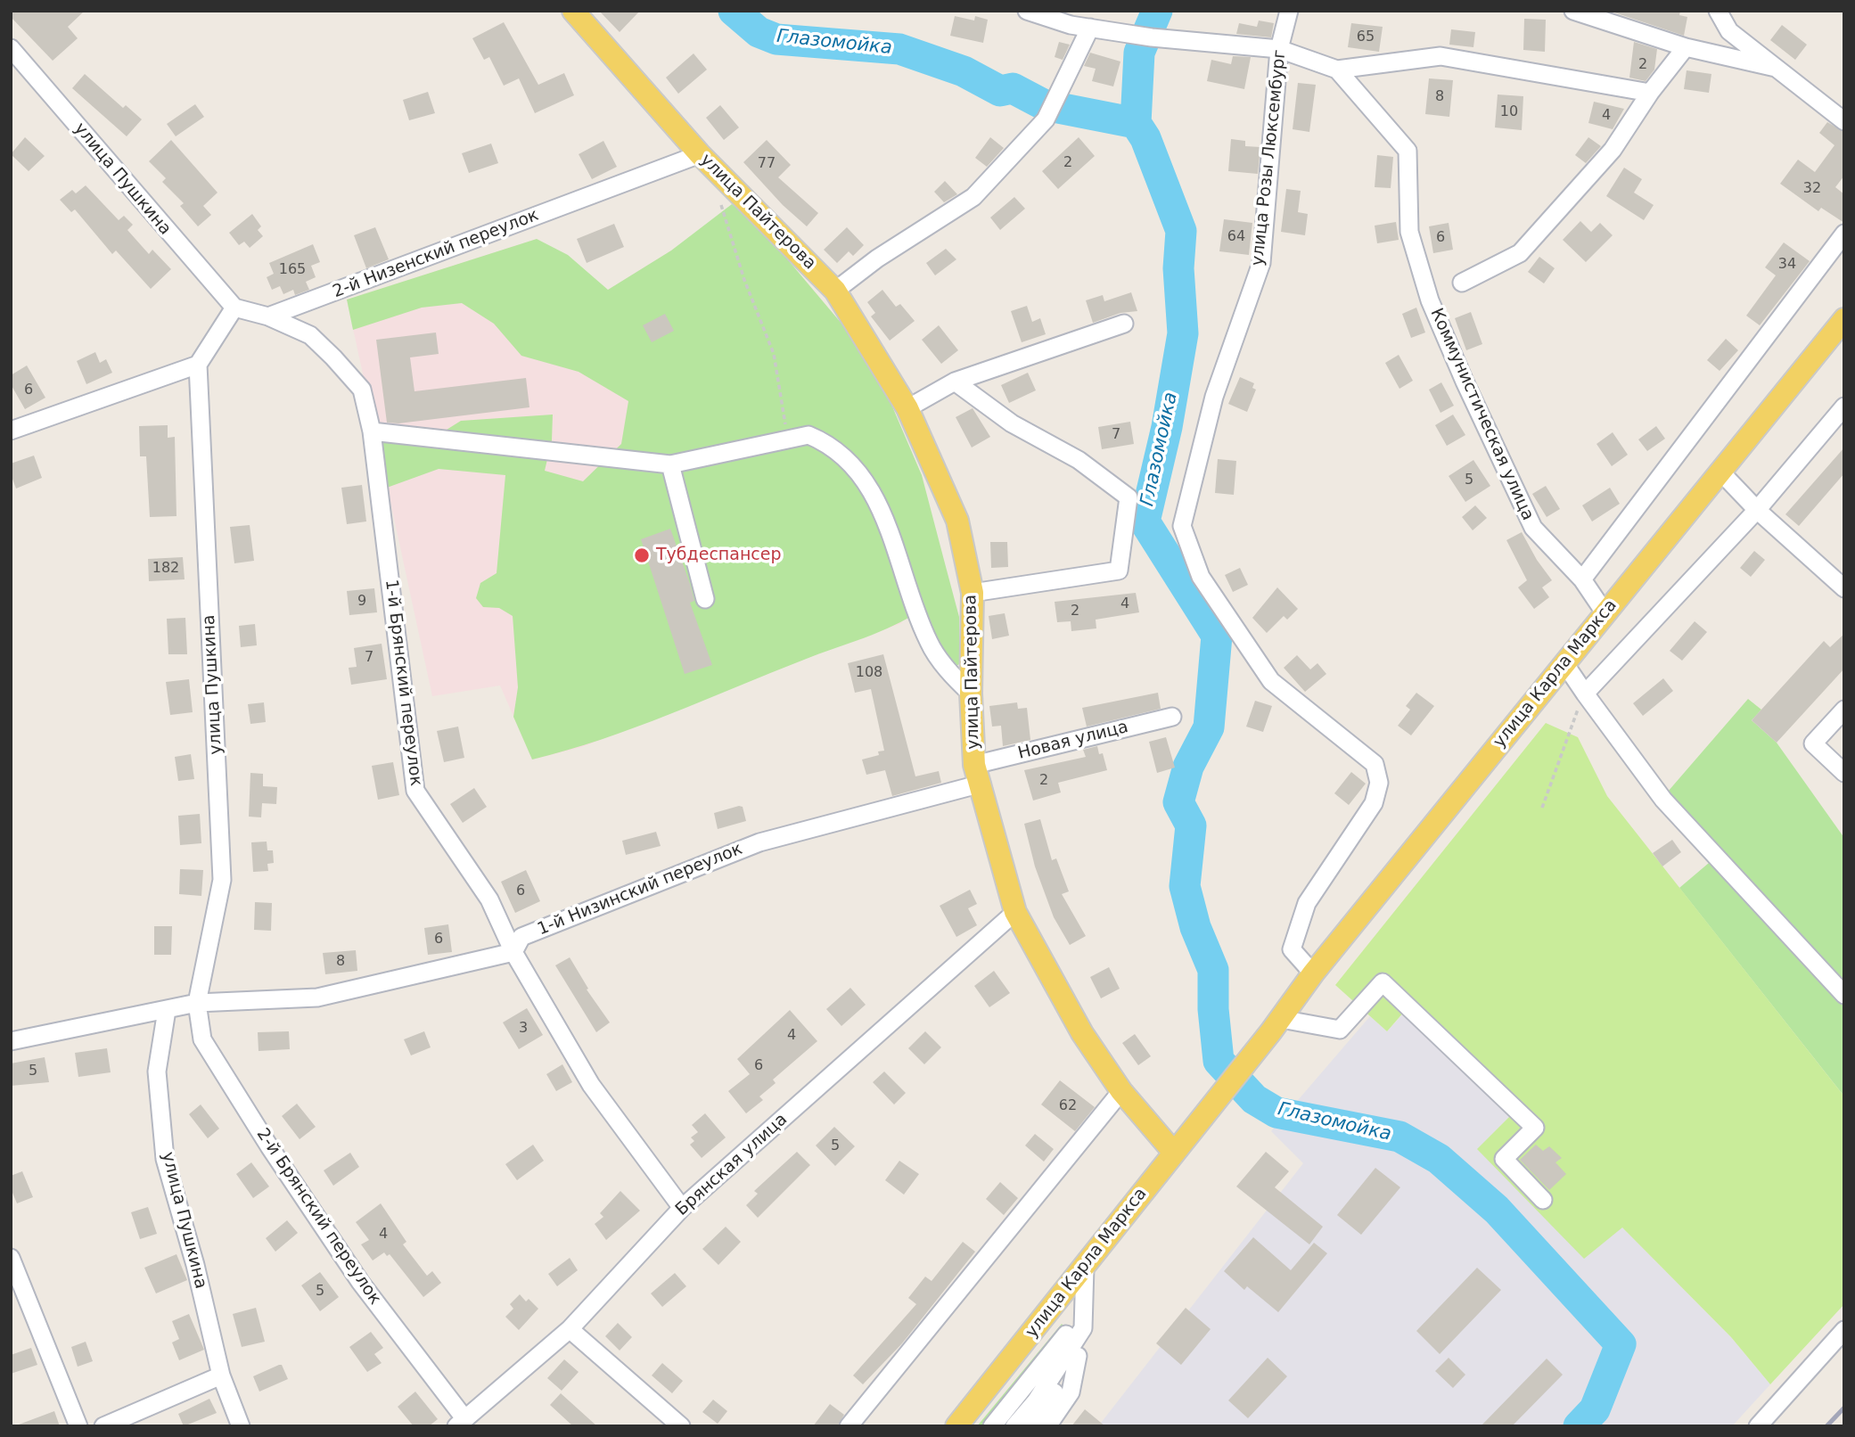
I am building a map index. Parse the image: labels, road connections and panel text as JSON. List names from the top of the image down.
{
  "streets": {
    "main road": ["улица Пайтерова", "улица Карла Маркса"],
    "street": [
      "улица Розы Люксембург",
      "улица Пушкина",
      "2-й Низенский переулок",
      "Коммунистическая улица",
      "1-й Брянский переулок",
      "Новая улица",
      "1-й Низинский переулок",
      "Брянская улица",
      "2-й Брянский переулок"
    ]
  },
  "crossings": [
    ["улица Розы Люксембург", "Коммунистическая улица"],
    ["улица Розы Люксембург", "улица Карла Маркса"],
    ["улица Пушкина", "2-й Брянский переулок"],
    ["улица Пайтерова", "2-й Низенский переулок"],
    ["улица Пайтерова", "улица Карла Маркса"],
    ["улица Пайтерова", "Новая улица"],
    ["улица Пайтерова", "1-й Низинский переулок"],
    ["улица Пайтерова", "Брянская улица"],
    ["2-й Низенский переулок", "1-й Брянский переулок"],
    ["Коммунистическая улица", "улица Карла Маркса"],
    ["1-й Брянский переулок", "1-й Низинский переулок"],
    ["1-й Брянский переулок", "Брянская улица"],
    ["Новая улица", "1-й Низинский переулок"],
    ["Брянская улица", "2-й Брянский переулок"]
  ],
  "water": ["Глазомойка"],
  "places": ["Тубдеспансер"],
  "house_numbers": [
    "65",
    "2",
    "8",
    "10",
    "4",
    "2",
    "77",
    "32",
    "64",
    "6",
    "34",
    "165",
    "6",
    "7",
    "5",
    "182",
    "9",
    "4",
    "2",
    "7",
    "108",
    "2",
    "6",
    "6",
    "8",
    "3",
    "4",
    "6",
    "5",
    "62",
    "5",
    "4",
    "5"
  ]
}
